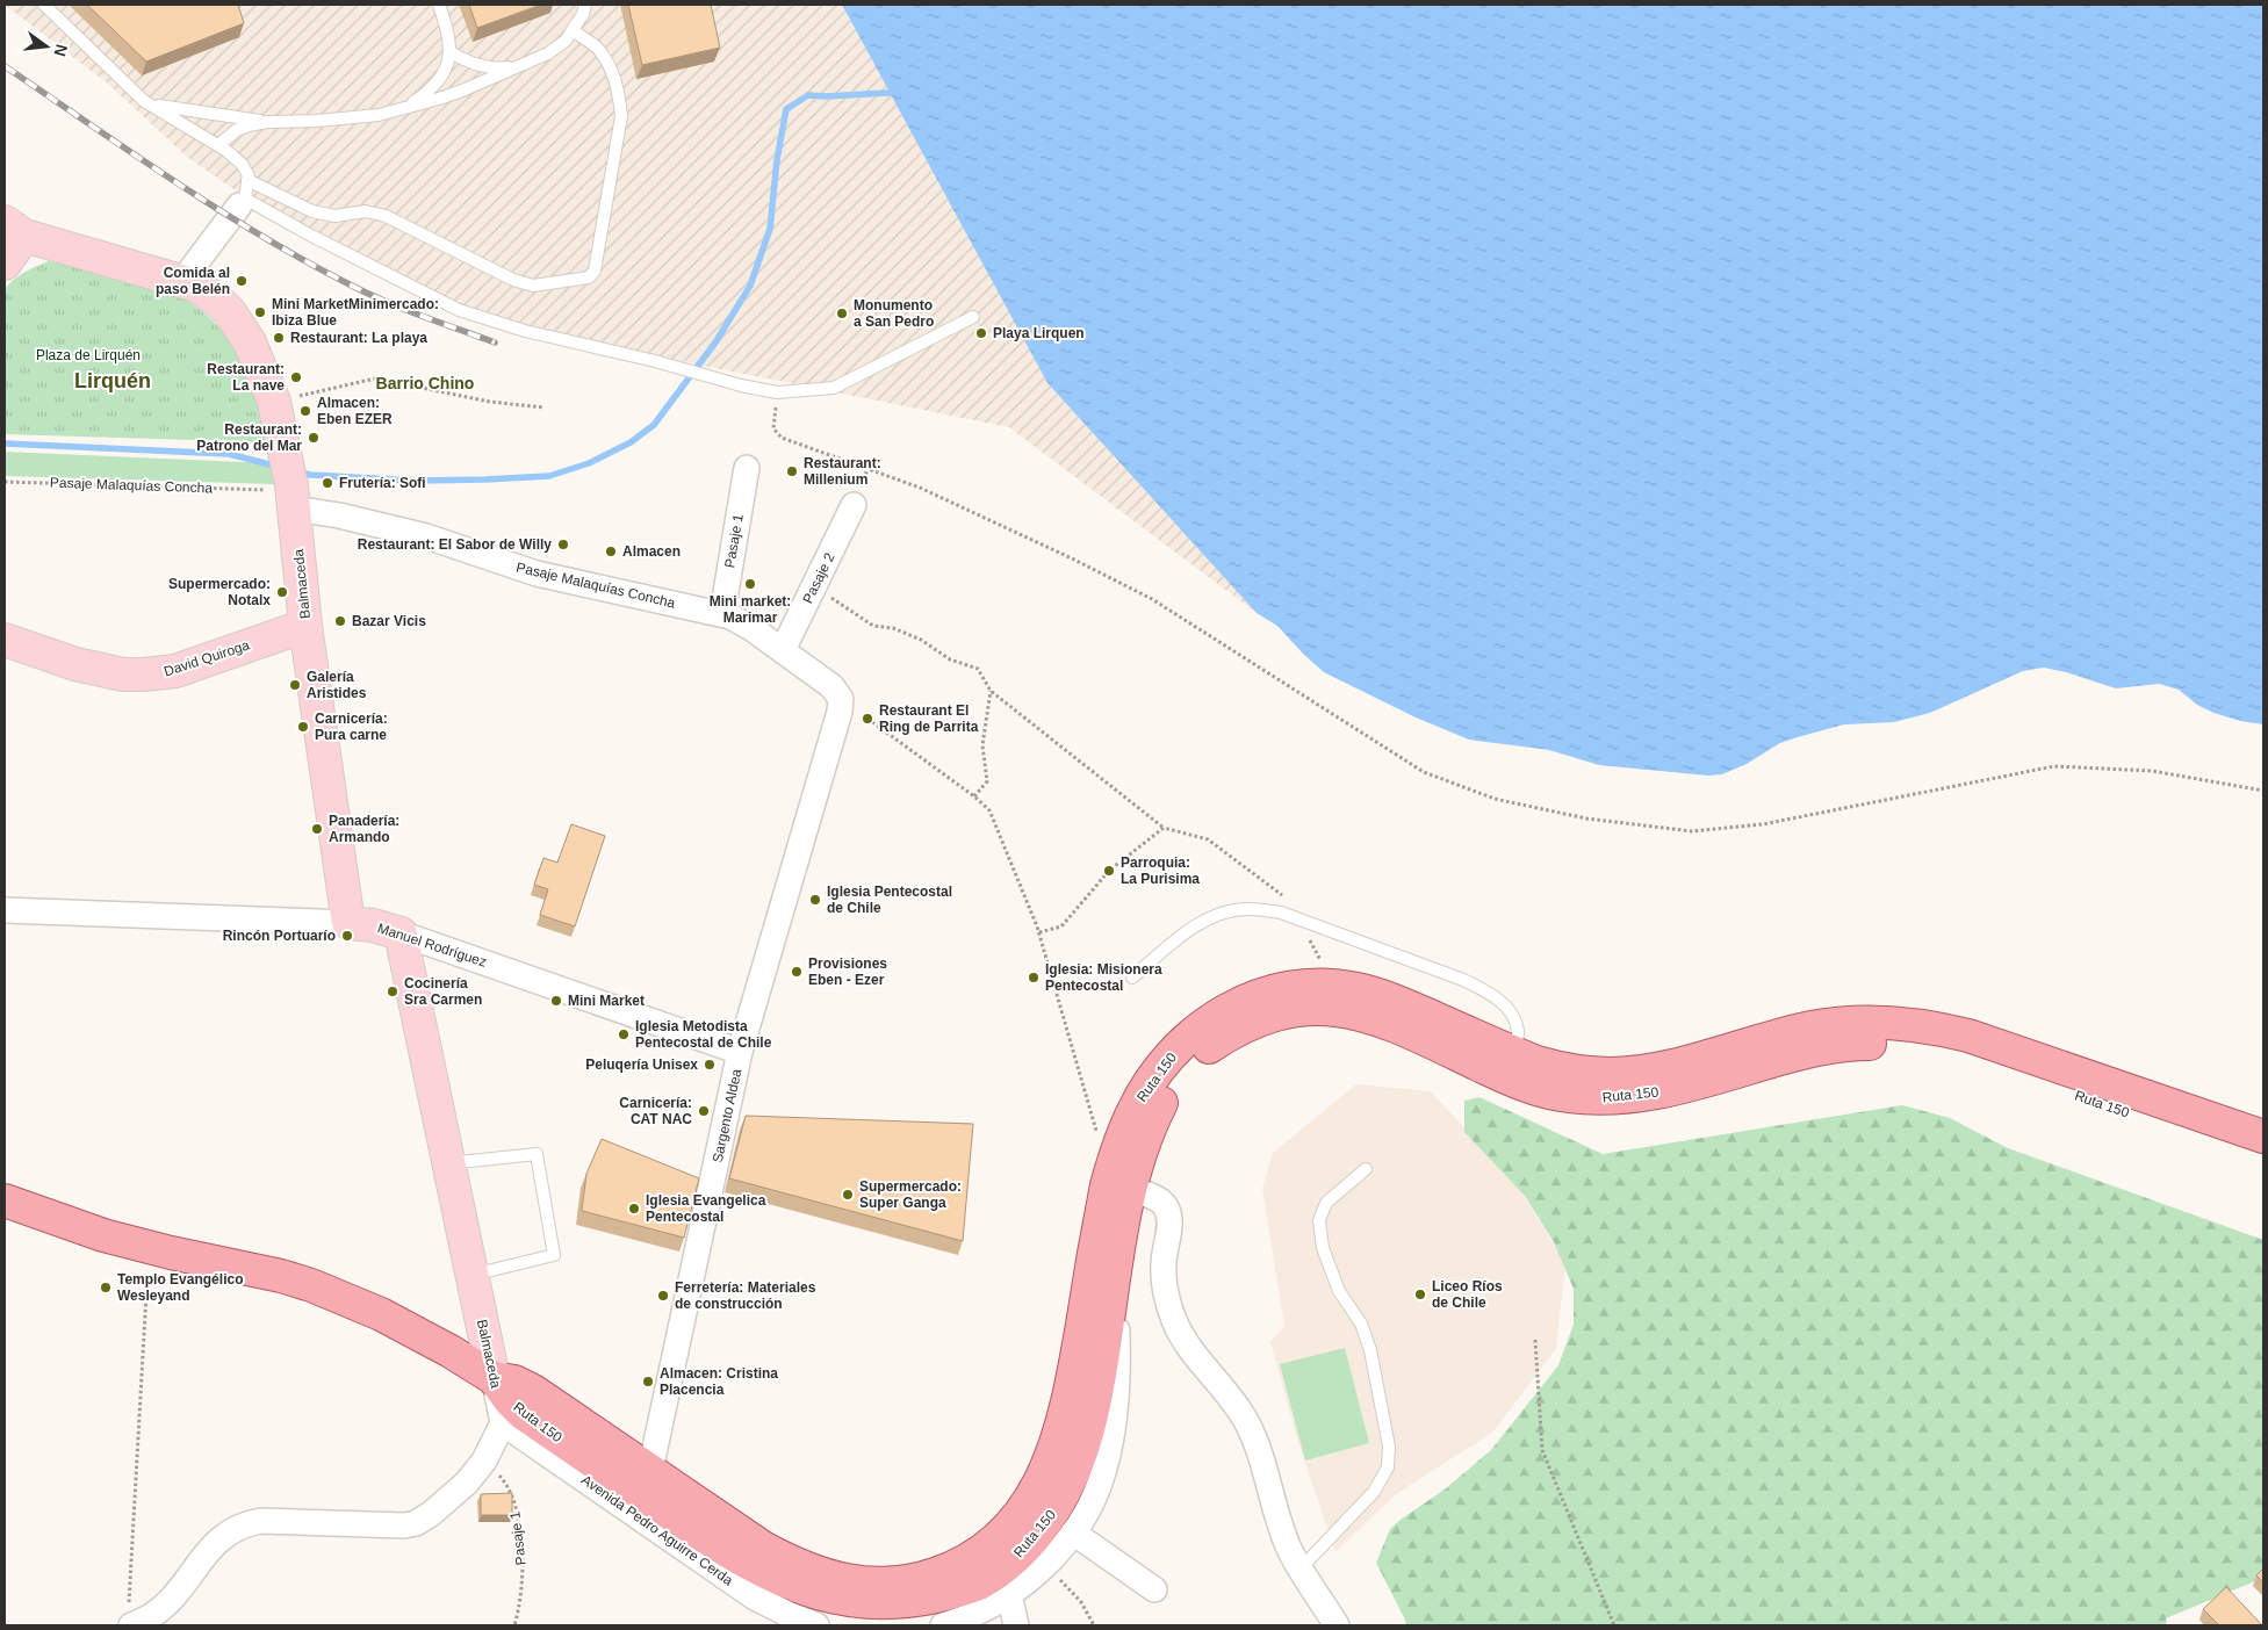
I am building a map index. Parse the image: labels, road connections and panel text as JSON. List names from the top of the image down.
{
  "streets": {
    "main road": ["Ruta 150"],
    "street": [
      "Pasaje Malaquías Concha",
      "Pasaje 1",
      "Pasaje 2",
      "Balmaceda",
      "David Quiroga",
      "Manuel Rodríguez",
      "Sargento Aldea",
      "Avenida Pedro Aguirre Cerda"
    ]
  },
  "crossings": [
    ["Pasaje Malaquías Concha", "Pasaje 1"],
    ["Pasaje Malaquías Concha", "Pasaje 2"],
    ["Pasaje Malaquías Concha", "Balmaceda"],
    ["Pasaje Malaquías Concha", "Sargento Aldea"],
    ["Balmaceda", "David Quiroga"],
    ["Balmaceda", "Manuel Rodríguez"],
    ["Balmaceda", "Ruta 150"],
    ["Balmaceda", "Avenida Pedro Aguirre Cerda"],
    ["Manuel Rodríguez", "Sargento Aldea"],
    ["Ruta 150", "Sargento Aldea"]
  ],
  "districts": ["Lirquén", "Barrio Chino"],
  "parks": ["Plaza de Lirquén"],
  "places": [
    "Comida al paso Belén",
    "Mini MarketMinimercado: Ibiza Blue",
    "Monumento a San Pedro",
    "Playa Lirquen",
    "Restaurant: La playa",
    "Restaurant: La nave",
    "Almacen: Eben EZER",
    "Restaurant: Patrono del Mar",
    "Restaurant: Millenium",
    "Frutería: Sofi",
    "Restaurant: El Sabor de Willy",
    "Almacen",
    "Mini market: Marimar",
    "Supermercado: Notalx",
    "Bazar Vicis",
    "Galería Aristides",
    "Restaurant El Ring de Parrita",
    "Carnicería: Pura carne",
    "Panadería: Armando",
    "Parroquia: La Purisima",
    "Iglesia Pentecostal de Chile",
    "Rincón Portuarío",
    "Provisiones Eben - Ezer",
    "Iglesia: Misionera Pentecostal",
    "Cocinería Sra Carmen",
    "Mini Market",
    "Iglesia Metodista Pentecostal de Chile",
    "Peluqería Unisex",
    "Carnicería: CAT NAC",
    "Supermercado: Super Ganga",
    "Iglesia Evangelica Pentecostal",
    "Templo Evangélico Wesleyand",
    "Liceo Ríos de Chile",
    "Ferretería: Materiales de construcción",
    "Almacen: Cristina Placencia"
  ],
  "north": "right"
}
